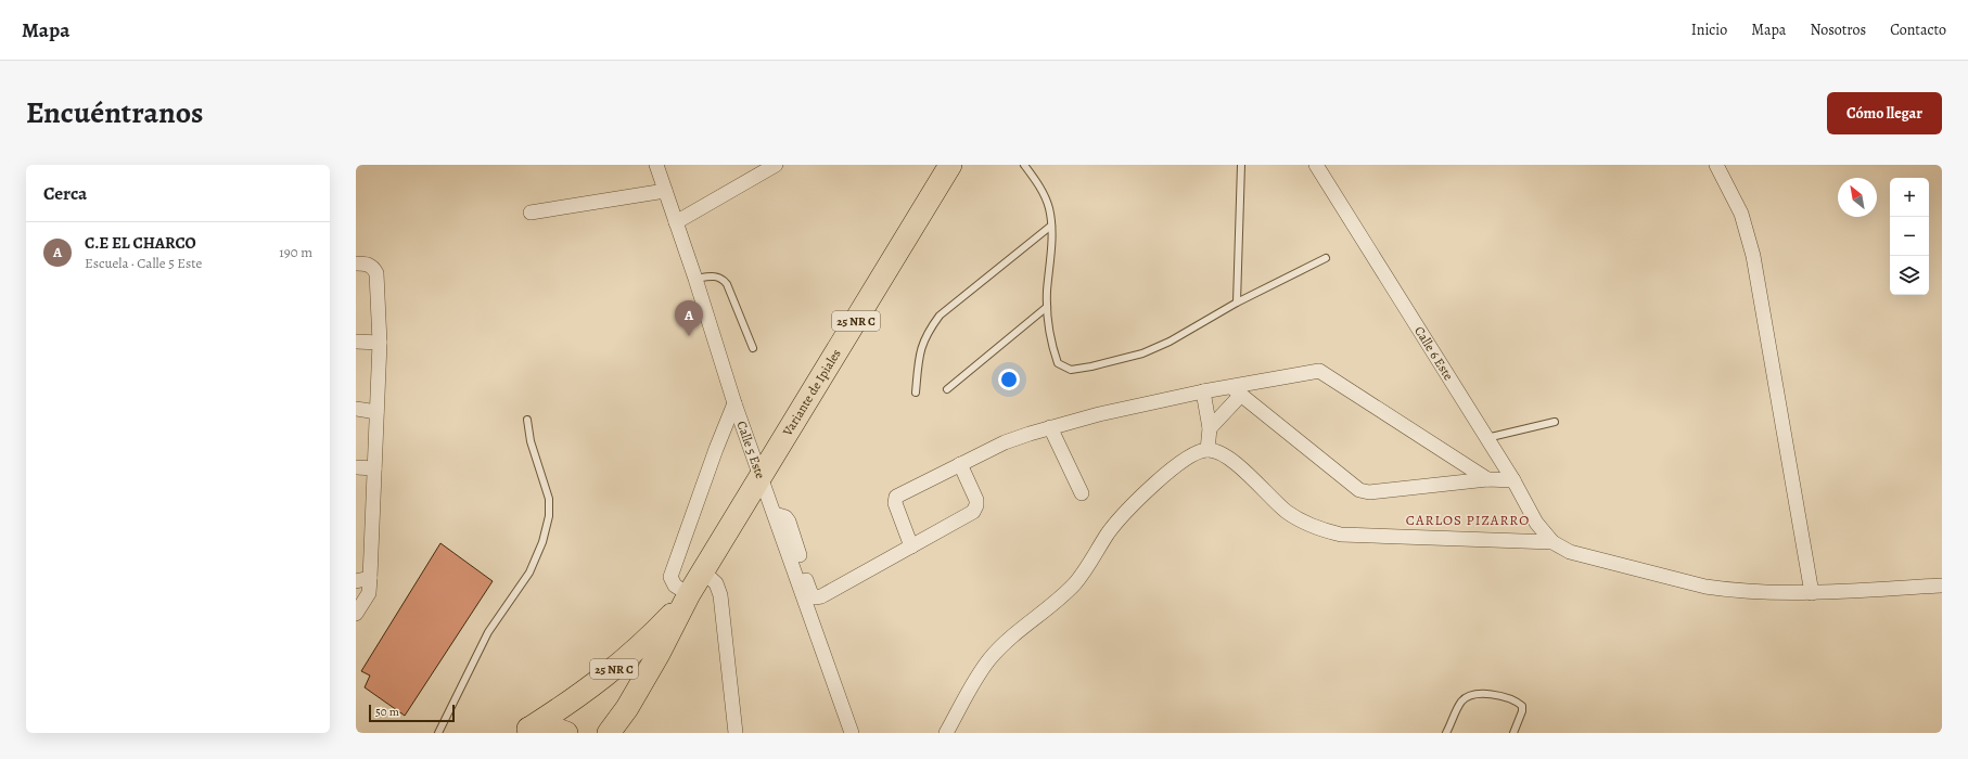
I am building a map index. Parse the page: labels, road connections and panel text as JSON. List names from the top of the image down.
{
  "streets": {
    "highway": ["25 NR C", "Variante de Ipiales"],
    "street": ["Calle 6 Este", "Calle 5 Este"]
  },
  "crossings": [
    ["25 NR C", "Variante de Ipiales"],
    ["Variante de Ipiales", "Calle 5 Este"]
  ],
  "districts": ["CARLOS PIZARRO"],
  "scale_bar": "50 m",
  "north": "top left",
  "page": {
    "header": "Mapa",
    "nav": [
      "Inicio",
      "Mapa",
      "Nosotros",
      "Contacto"
    ],
    "title": "Encuéntranos",
    "buttons": "Cómo llegar",
    "heading": "Cerca",
    "map_buttons": ["+", "−"],
    "list": [
      {
        "mark": "A",
        "name": "C.E EL CHARCO",
        "note": "Escuela · Calle 5 Este",
        "value": "190 m"
      }
    ],
    "pins": "A",
    "scale": "50 m"
  }
}
